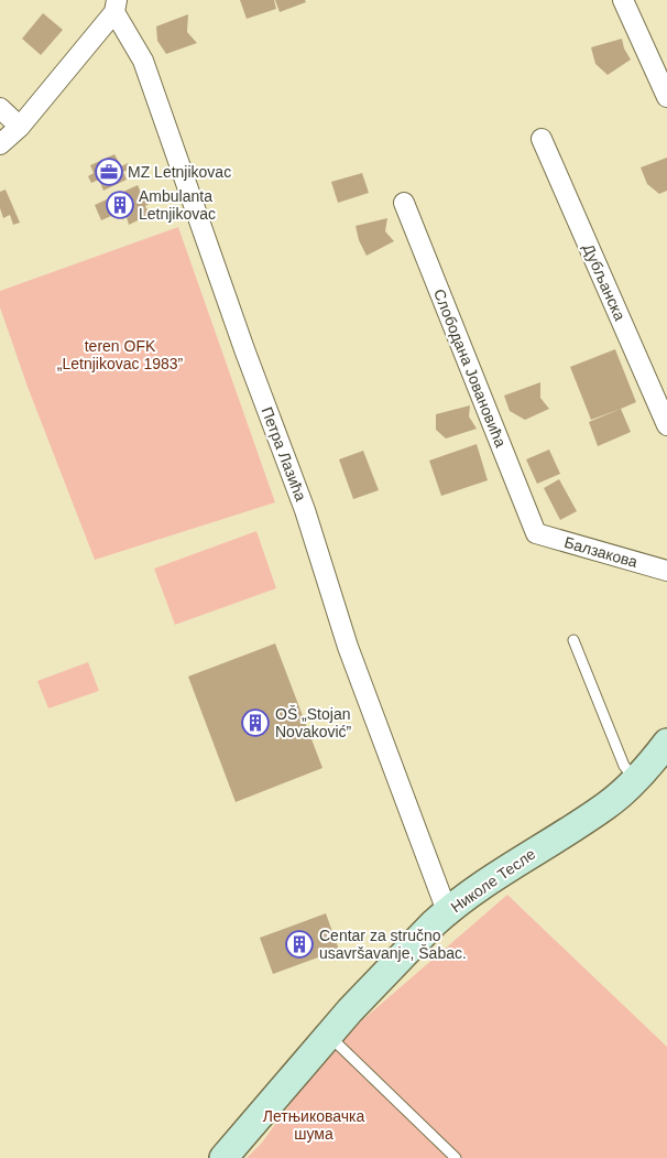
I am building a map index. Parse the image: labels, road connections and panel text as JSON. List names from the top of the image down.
{
  "streets": {
    "street": [
      "Дубљанска",
      "Слободана Јовановића",
      "Петра Лазића",
      "Балзакова",
      "Николе Тесле"
    ]
  },
  "crossings": [
    ["Слободана Јовановића", "Балзакова"],
    ["Петра Лазића", "Николе Тесле"]
  ],
  "parks": ["teren OFK „Letnjikovac 1983”", "Летњиковачка шума"],
  "places": {
    "office": ["MZ Letnjikovac"],
    "building": ["Ambulanta Letnjikovac", "OŠ „Stojan Novaković”", "Centar za stručno usavršavanje, Šabac."]
  }
}
